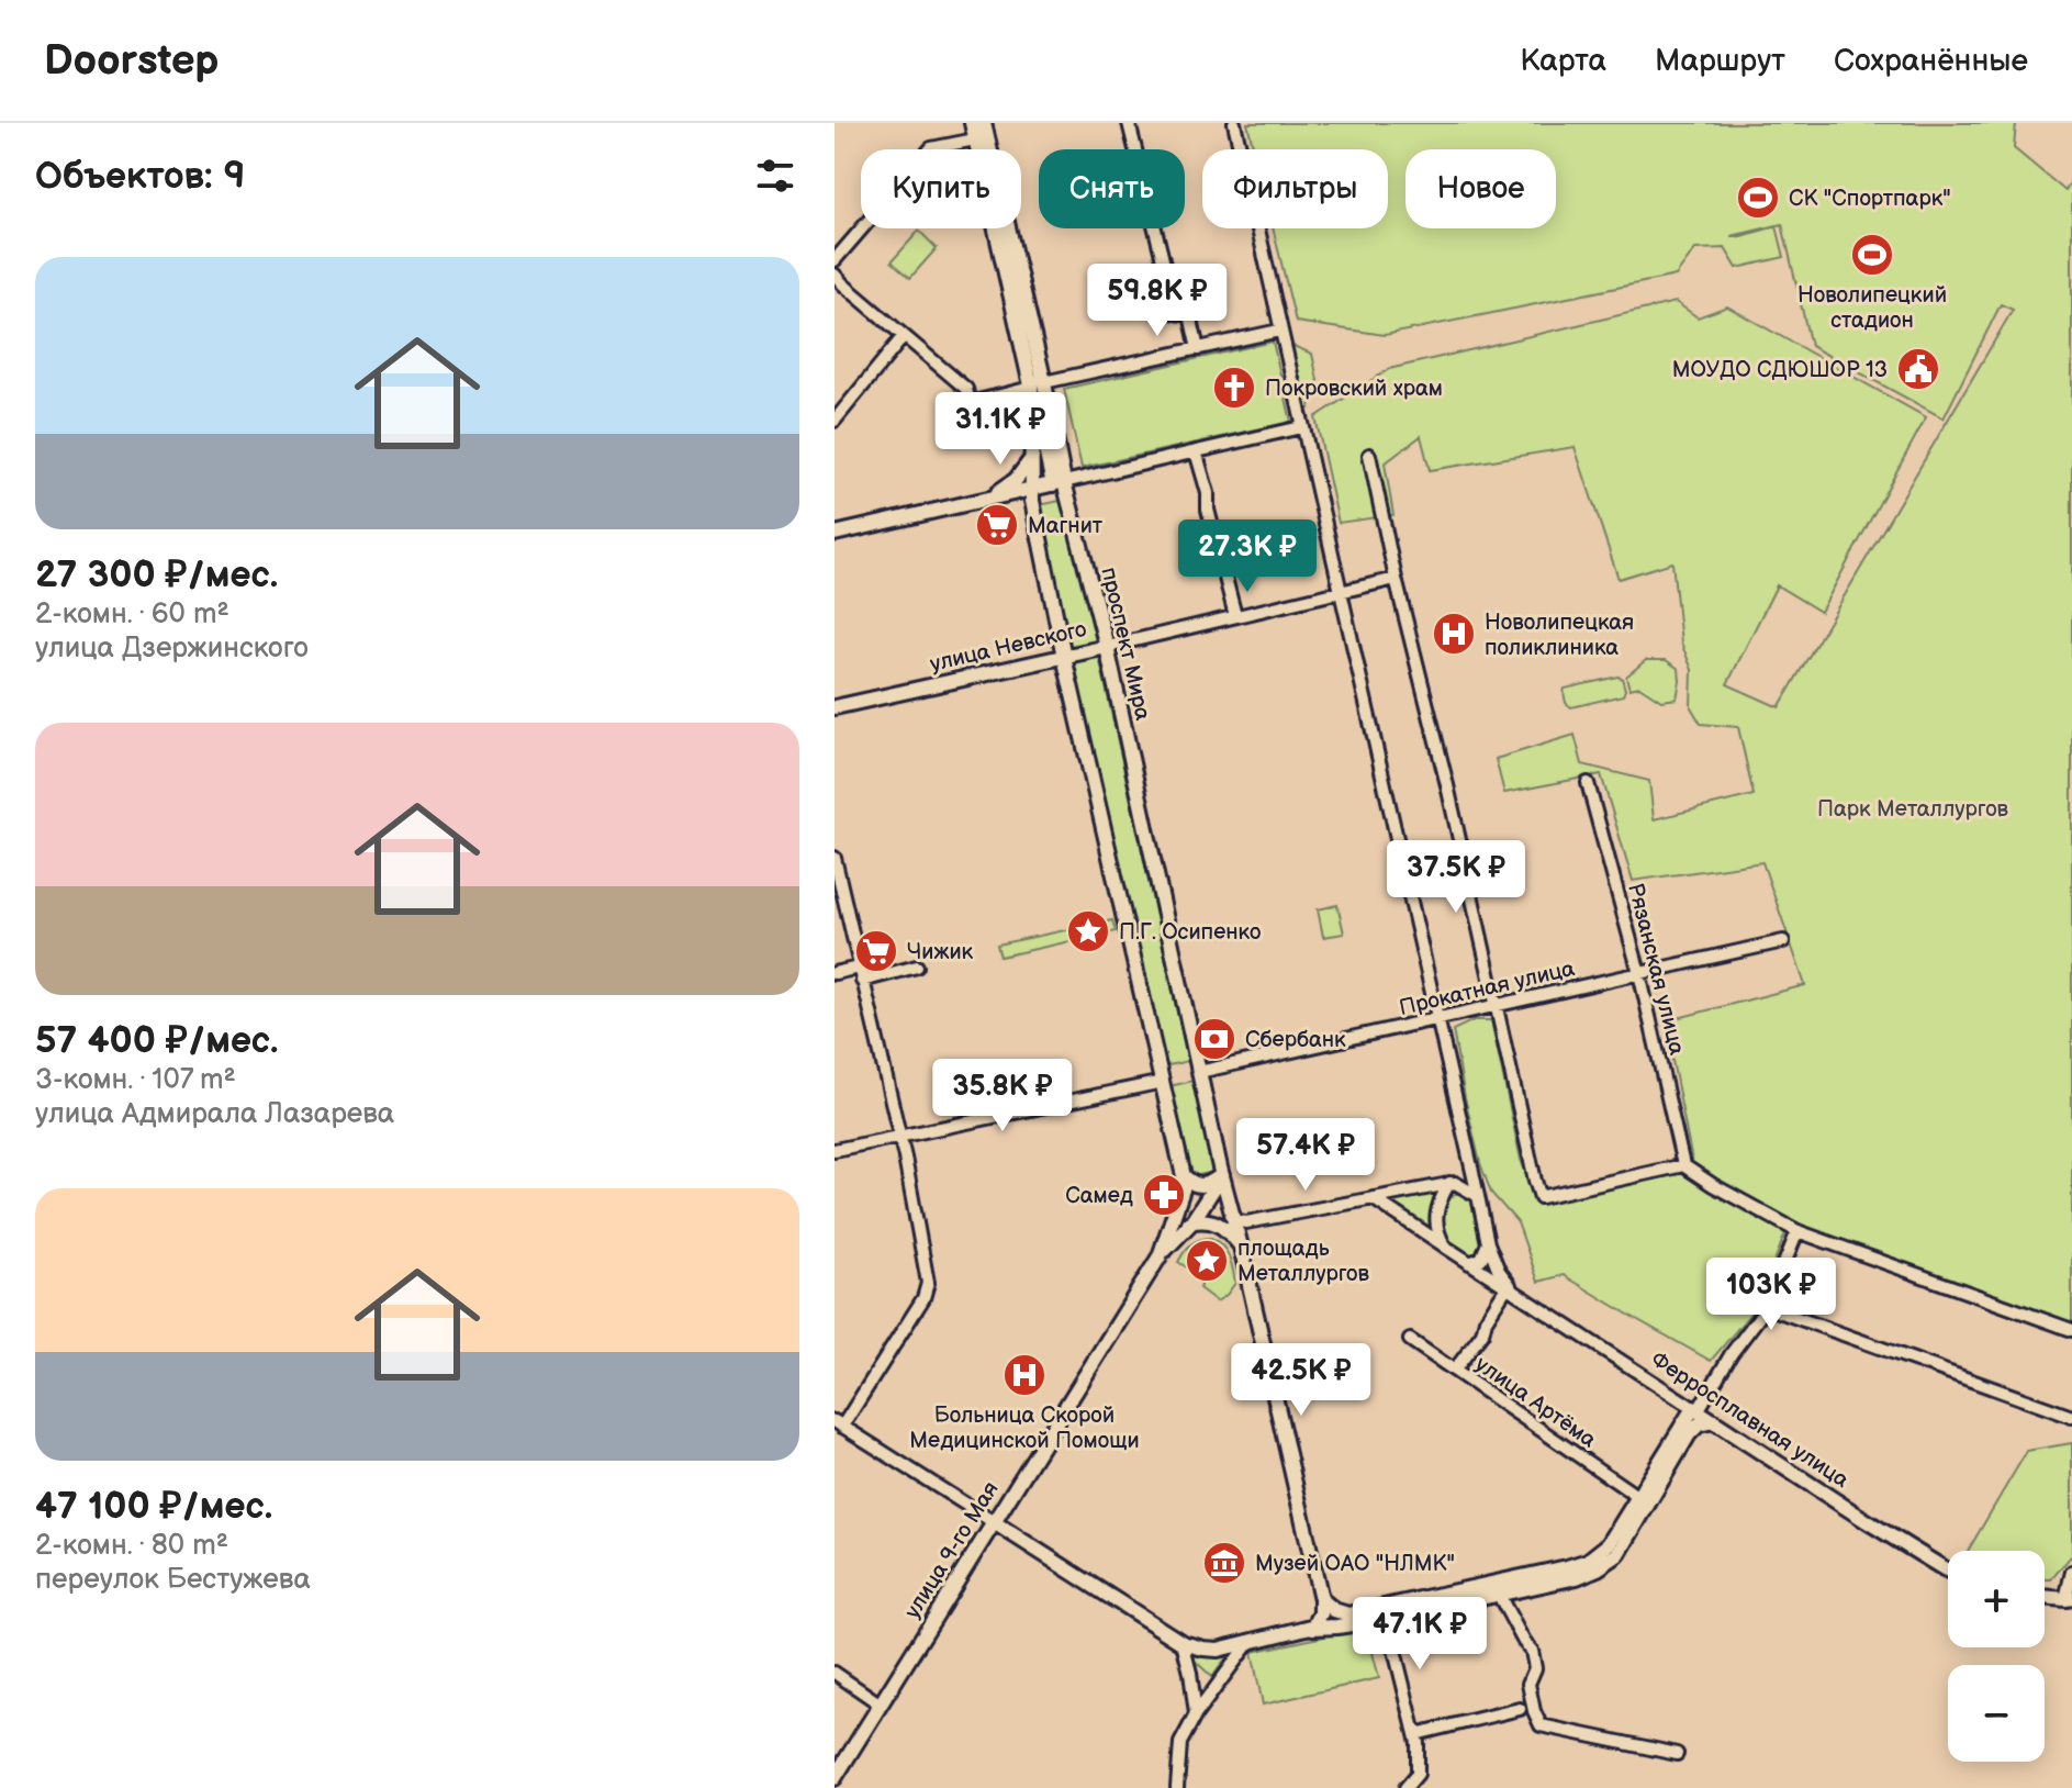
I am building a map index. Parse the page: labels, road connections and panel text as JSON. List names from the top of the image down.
{
  "streets": {
    "main road": [
      "проспект Мира",
      "улица Невского",
      "Ферросплавная улица",
      "улица 9-го Мая"
    ],
    "street": ["Рязанская улица", "Прокатная улица", "улица Артёма"]
  },
  "crossings": [
    ["проспект Мира", "улица Невского"],
    ["проспект Мира", "Прокатная улица"],
    ["проспект Мира", "улица 9-го Мая"],
    ["Рязанская улица", "Прокатная улица"]
  ],
  "parks": ["Парк Металлургов"],
  "places": {
    "sports": ["СК \"Спортпарк\"", "Новолипецкий стадион"],
    "public building": ["МОУДО СДЮШОР 13"],
    "church": ["Покровский храм"],
    "supermarket": ["Магнит", "Чижик"],
    "hospital": ["Новолипецкая поликлиника", "Больница Скорой Медицинской Помощи"],
    "place": ["П.Г. Осипенко", "площадь Металлургов"],
    "bank": ["Сбербанк"],
    "pharmacy": ["Самед"],
    "museum": ["Музей ОАО \"НЛМК\""]
  },
  "page": {
    "header": "Doorstep",
    "nav": ["Карта", "Маршрут", "Сохранённые"],
    "heading": "Объектов: 9",
    "chip": [
      "Купить",
      "Снять",
      "Фильтры",
      "Новое"
    ],
    "list": [
      {
        "name": "27 300 ₽/мес.",
        "note": "2-комн. · 60 m² · улица Дзержинского"
      },
      {
        "name": "57 400 ₽/мес.",
        "note": "3-комн. · 107 m² · улица Адмирала Лазарева"
      },
      {
        "name": "47 100 ₽/мес.",
        "note": "2-комн. · 80 m² · переулок Бестужева"
      }
    ],
    "price": [
      "59.8K ₽",
      "31.1K ₽",
      "27.3K ₽",
      "37.5K ₽",
      "35.8K ₽",
      "57.4K ₽",
      "103K ₽",
      "42.5K ₽",
      "47.1K ₽"
    ],
    "map_buttons": ["+", "−"]
  }
}
